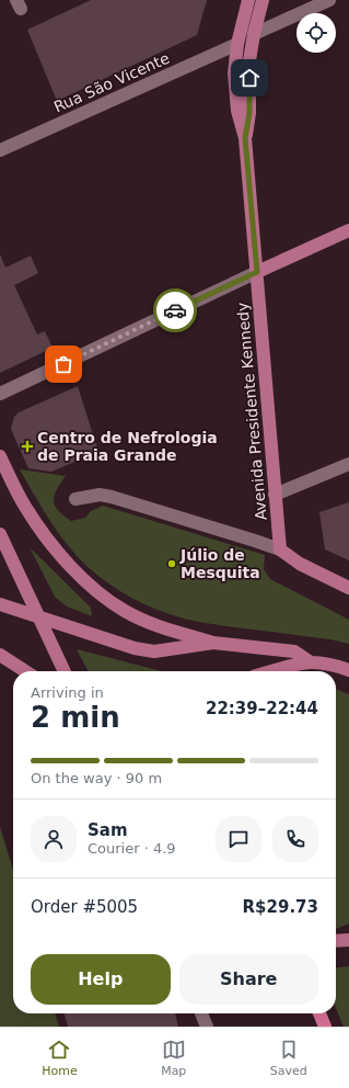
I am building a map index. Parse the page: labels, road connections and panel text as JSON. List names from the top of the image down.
{
  "streets": {
    "main road": ["Avenida Presidente Kennedy"],
    "street": ["Rua São Vicente"]
  },
  "crossings": [
    ["Rua São Vicente", "Avenida Presidente Kennedy"]
  ],
  "places": {
    "health": ["Centro de Nefrologia de Praia Grande"],
    "other": ["Júlio de Mesquita"]
  },
  "page": {
    "heading": ["2 min", "Arriving in", "22:39–22:44"],
    "panel": [
      "Sam",
      "Courier · 4.9",
      "Order #5005",
      "R$29.73"
    ],
    "bar": "On the way · 90 m",
    "buttons": ["Help", "Share"],
    "tabs": ["Home", "Map", "Saved"]
  }
}
